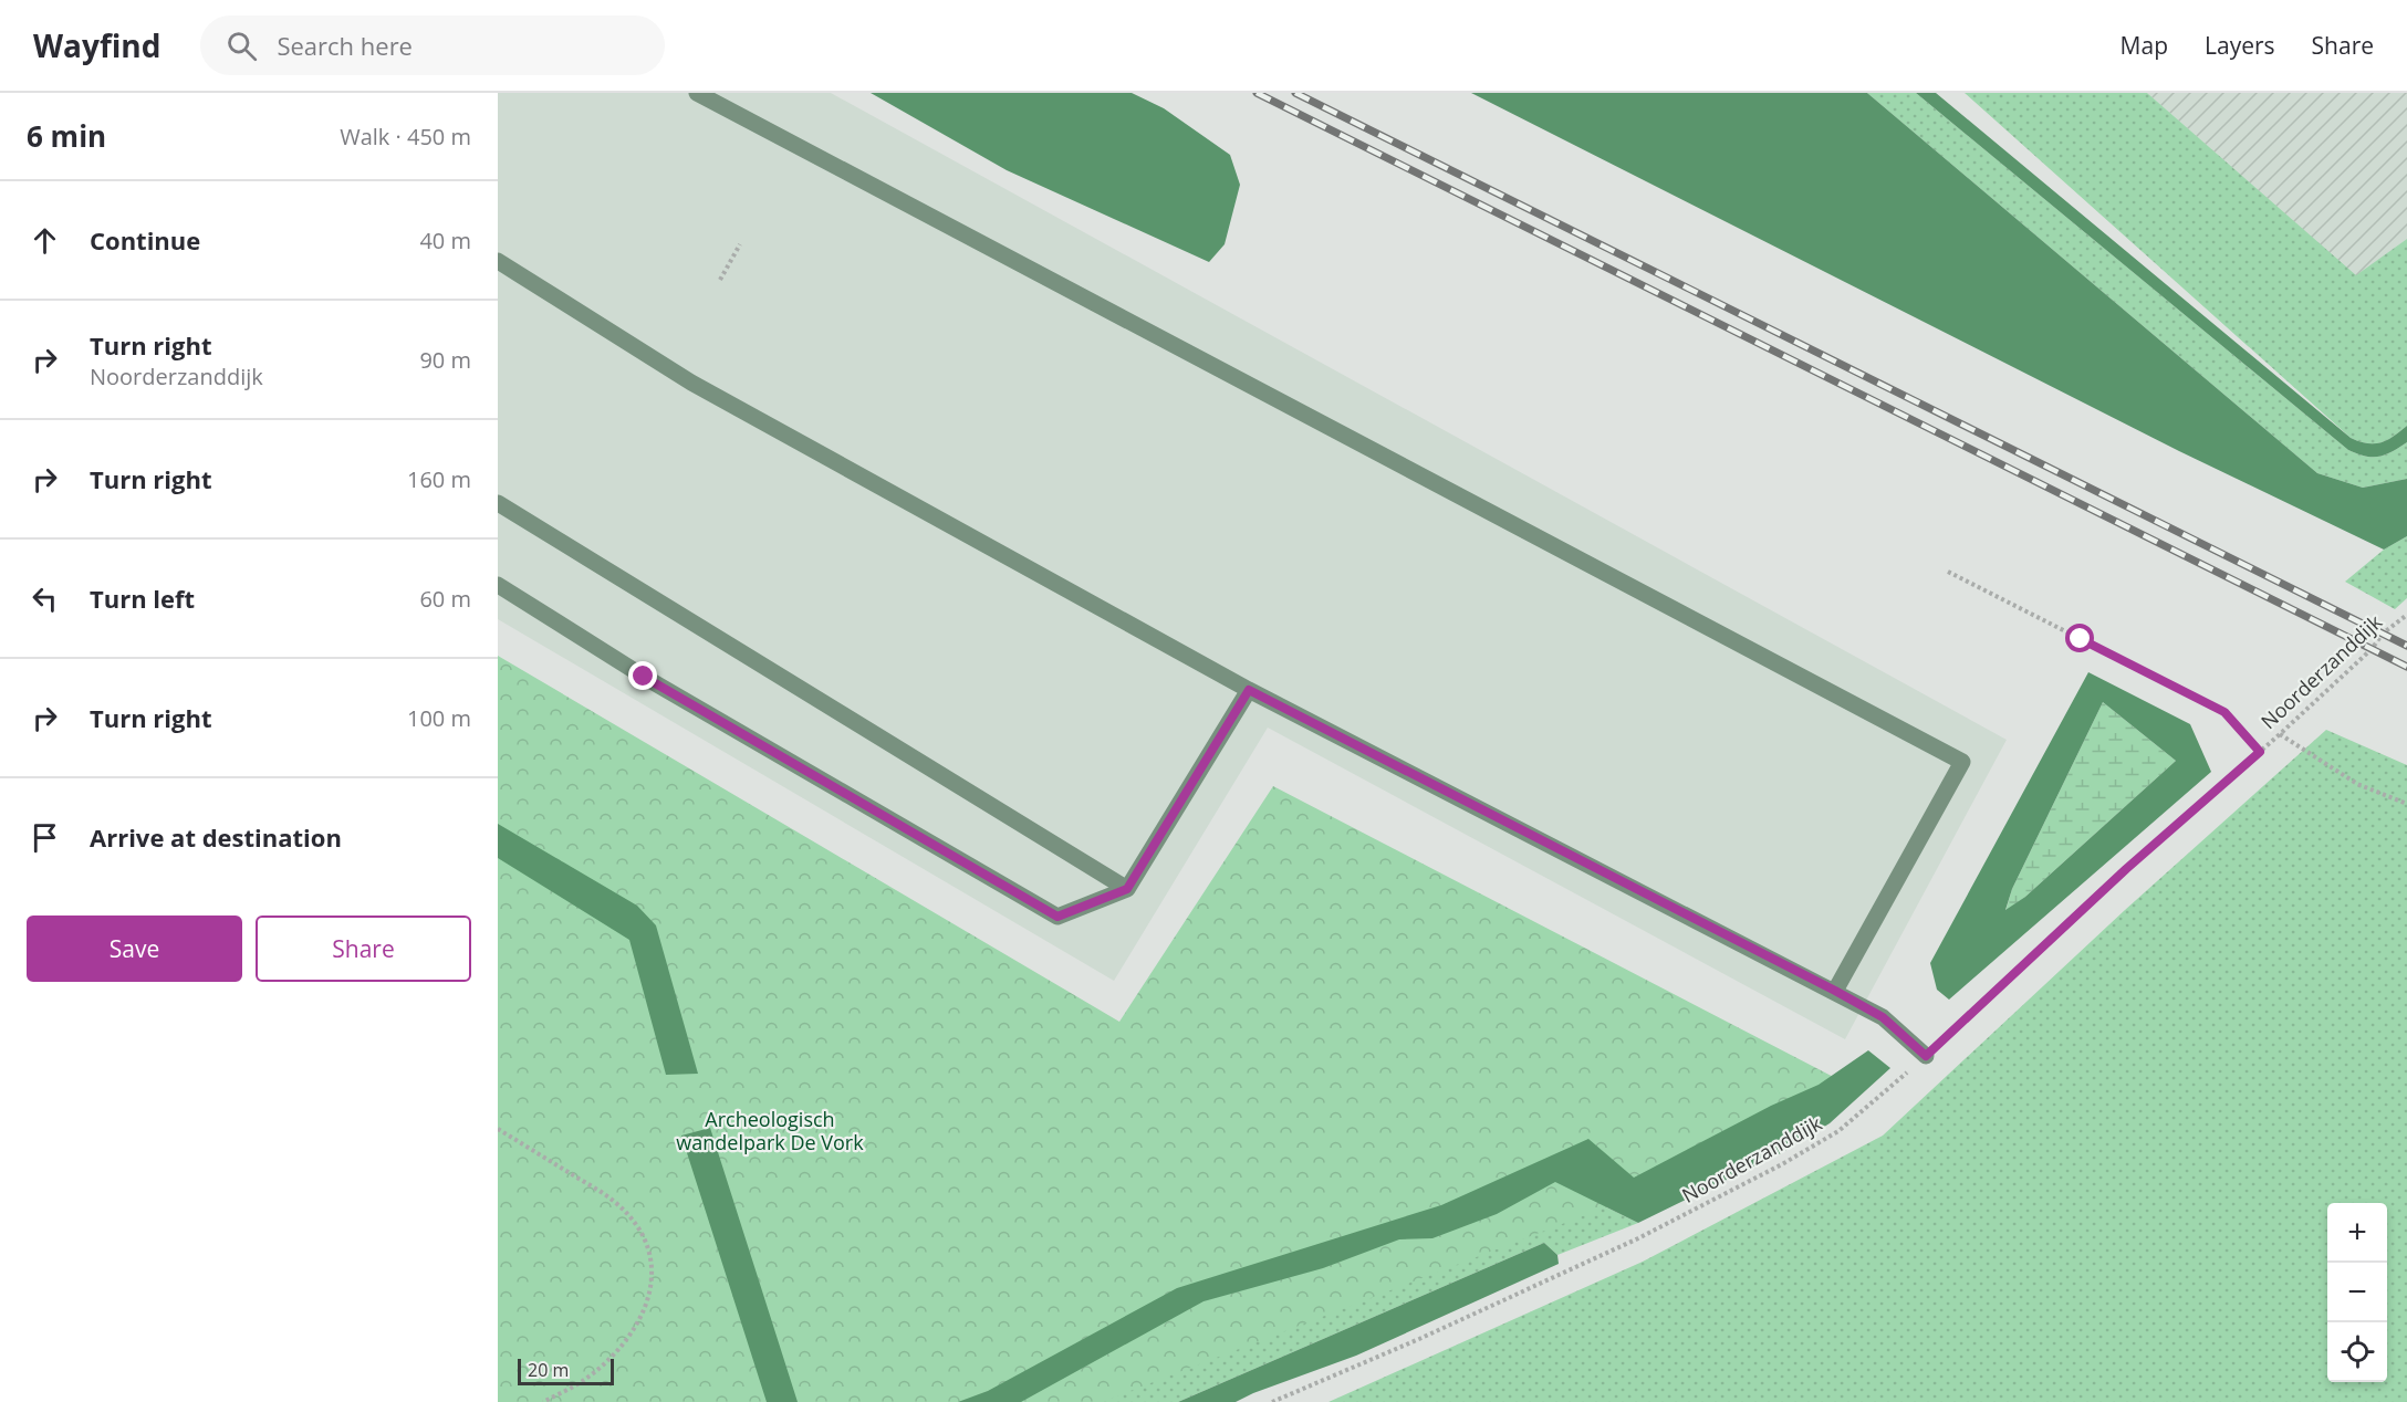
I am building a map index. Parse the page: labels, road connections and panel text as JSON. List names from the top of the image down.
{
  "streets": {
    "path": ["Noorderzanddijk"]
  },
  "parks": ["Archeologisch wandelpark De Vork"],
  "scale_bar": "20 m",
  "page": {
    "header": "Wayfind",
    "search": "Search here",
    "nav": ["Map", "Layers", "Share"],
    "heading": ["6 min", "Walk · 450 m"],
    "list": [
      ["Continue", "40 m"],
      ["Turn right", "Noorderzanddijk", "90 m"],
      ["Turn right", "160 m"],
      ["Turn left", "60 m"],
      ["Turn right", "100 m"],
      "Arrive at destination"
    ],
    "buttons": ["Save", "Share"],
    "map_buttons": ["+", "−"],
    "scale": "20 m"
  }
}
